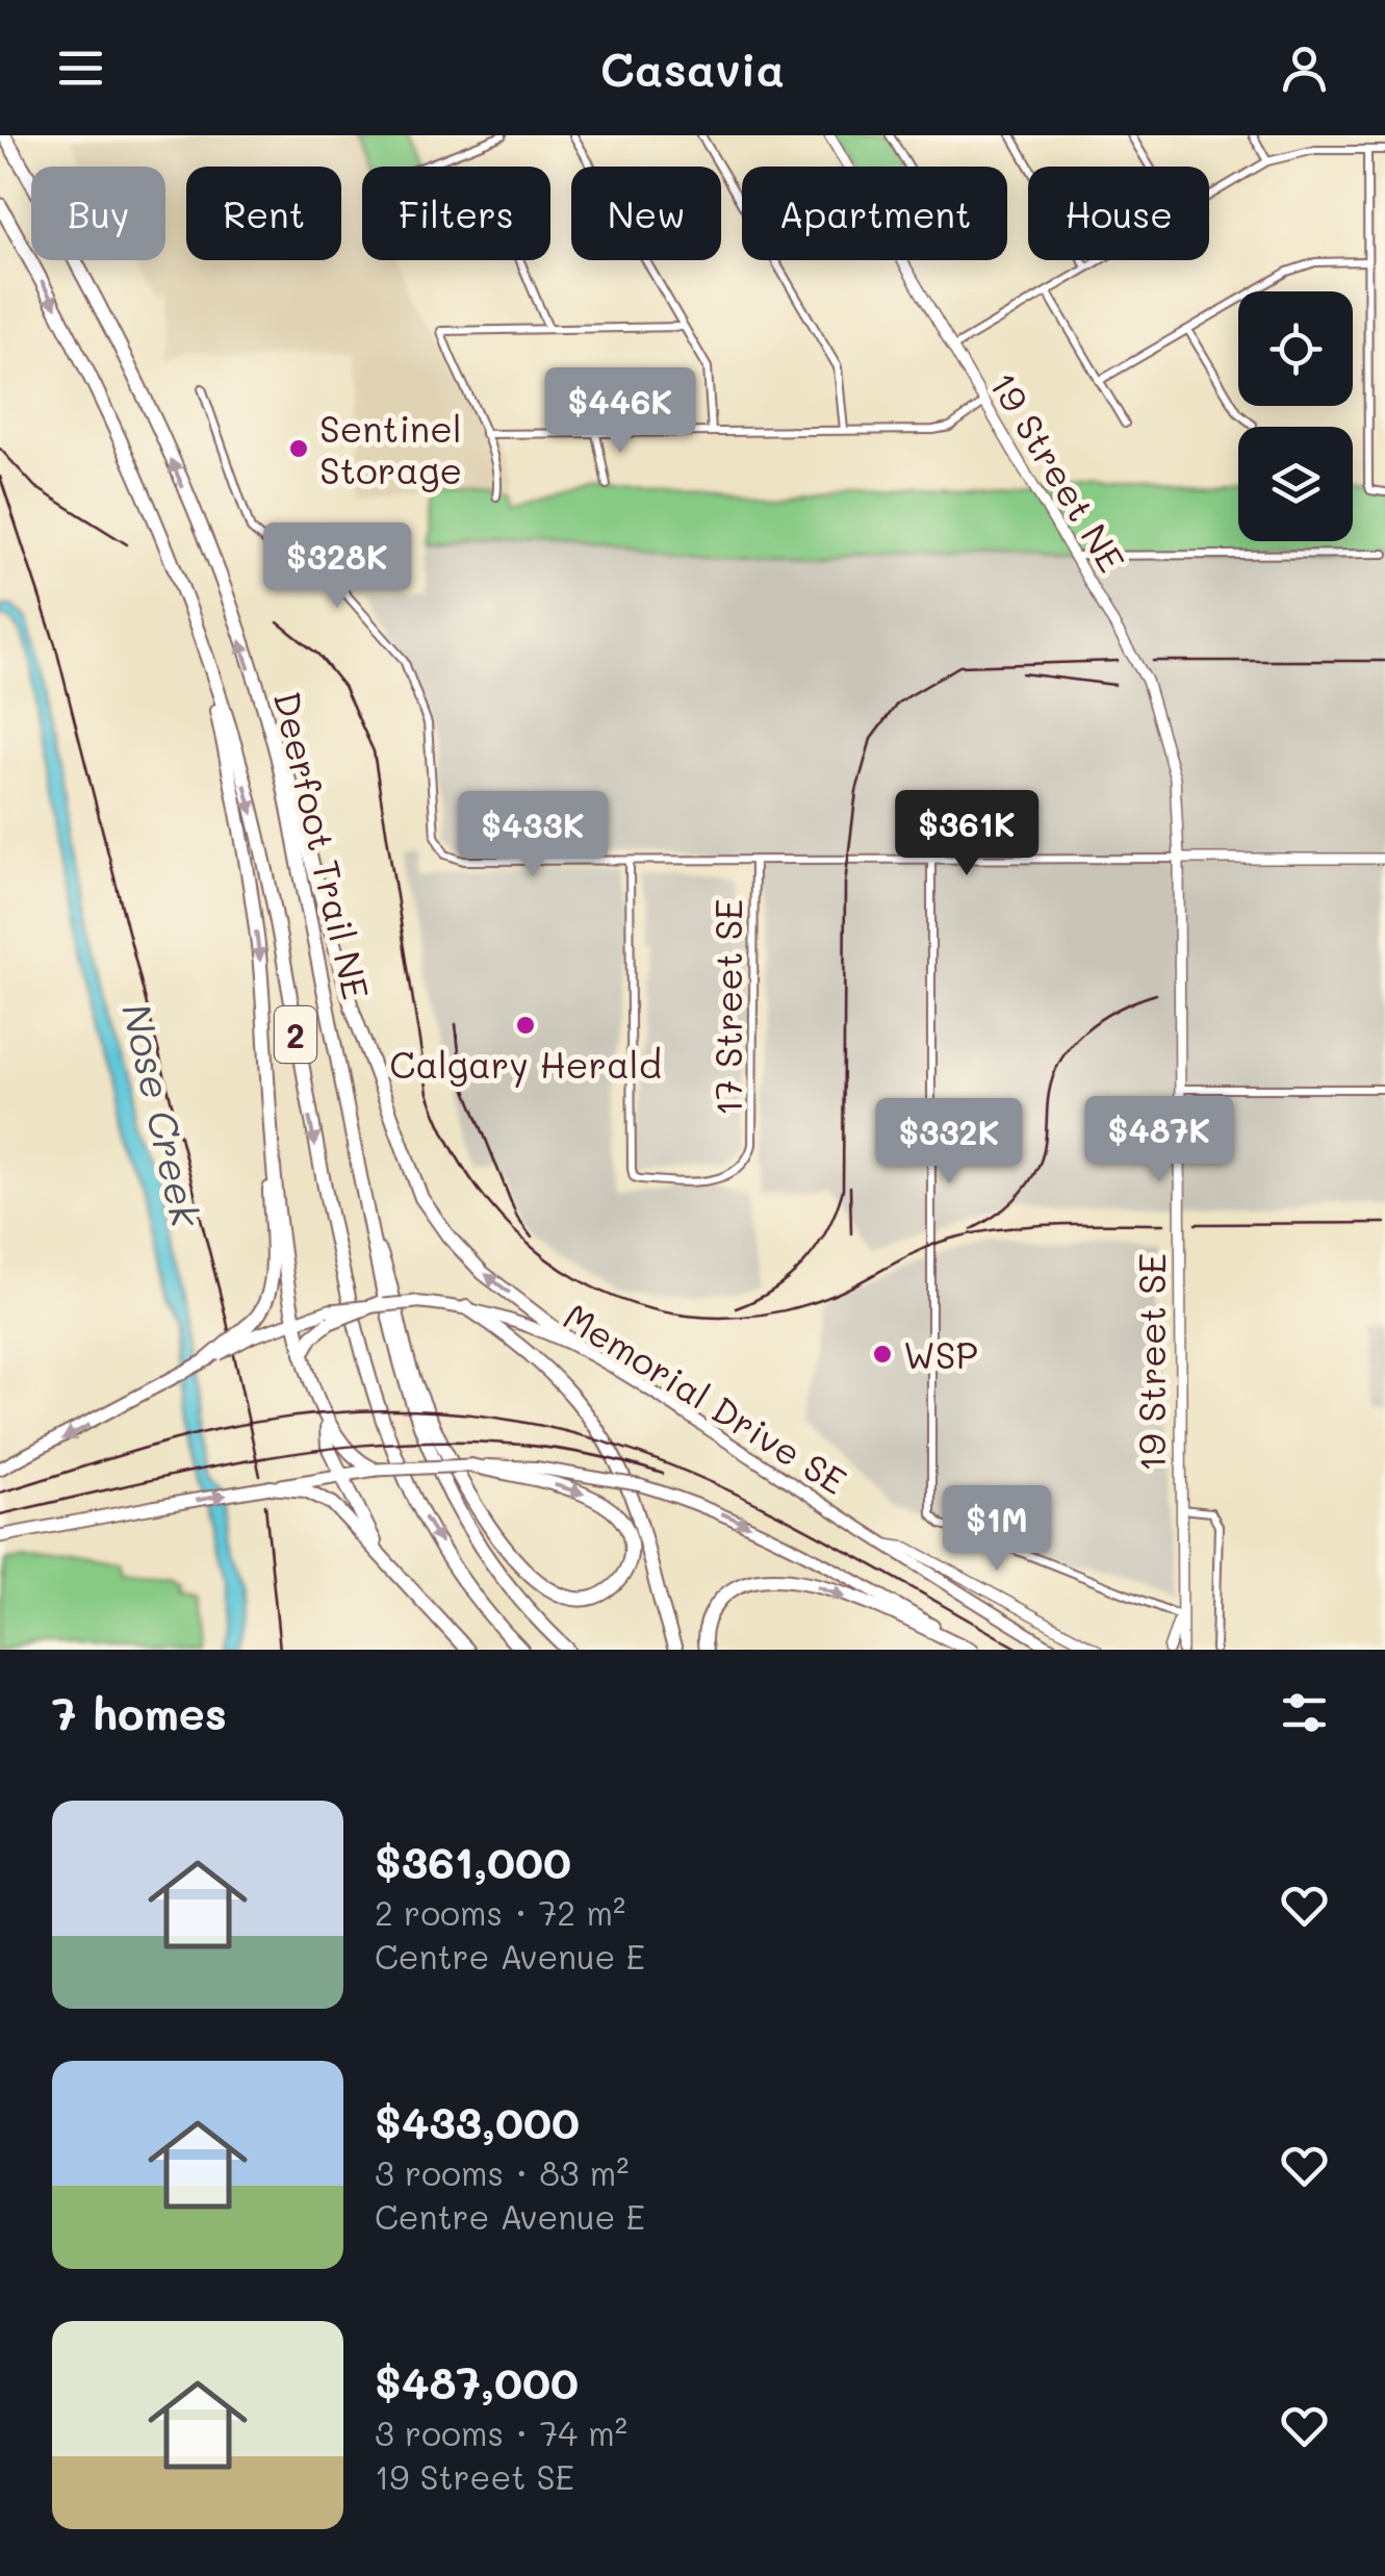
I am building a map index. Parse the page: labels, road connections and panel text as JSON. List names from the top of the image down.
{
  "streets": {
    "highway": ["Deerfoot Trail NE", "2", "Memorial Drive SE"],
    "street": ["19 Street NE", "17 Street SE", "19 Street SE"]
  },
  "crossings": [
    ["19 Street NE", "19 Street SE"]
  ],
  "water": ["Nose Creek"],
  "places": ["Sentinel Storage", "Calgary Herald", "WSP"],
  "page": {
    "header": "Casavia",
    "chip": [
      "Buy",
      "Rent",
      "Filters",
      "New",
      "Apartment",
      "House"
    ],
    "price": [
      "$446K",
      "$328K",
      "$361K",
      "$433K",
      "$487K",
      "$332K",
      "$1M"
    ],
    "heading": "7 homes",
    "list": [
      {
        "name": "$361,000",
        "note": "2 rooms · 72 m² · Centre Avenue E"
      },
      {
        "name": "$433,000",
        "note": "3 rooms · 83 m² · Centre Avenue E"
      },
      {
        "name": "$487,000",
        "note": "3 rooms · 74 m² · 19 Street SE"
      }
    ]
  }
}
